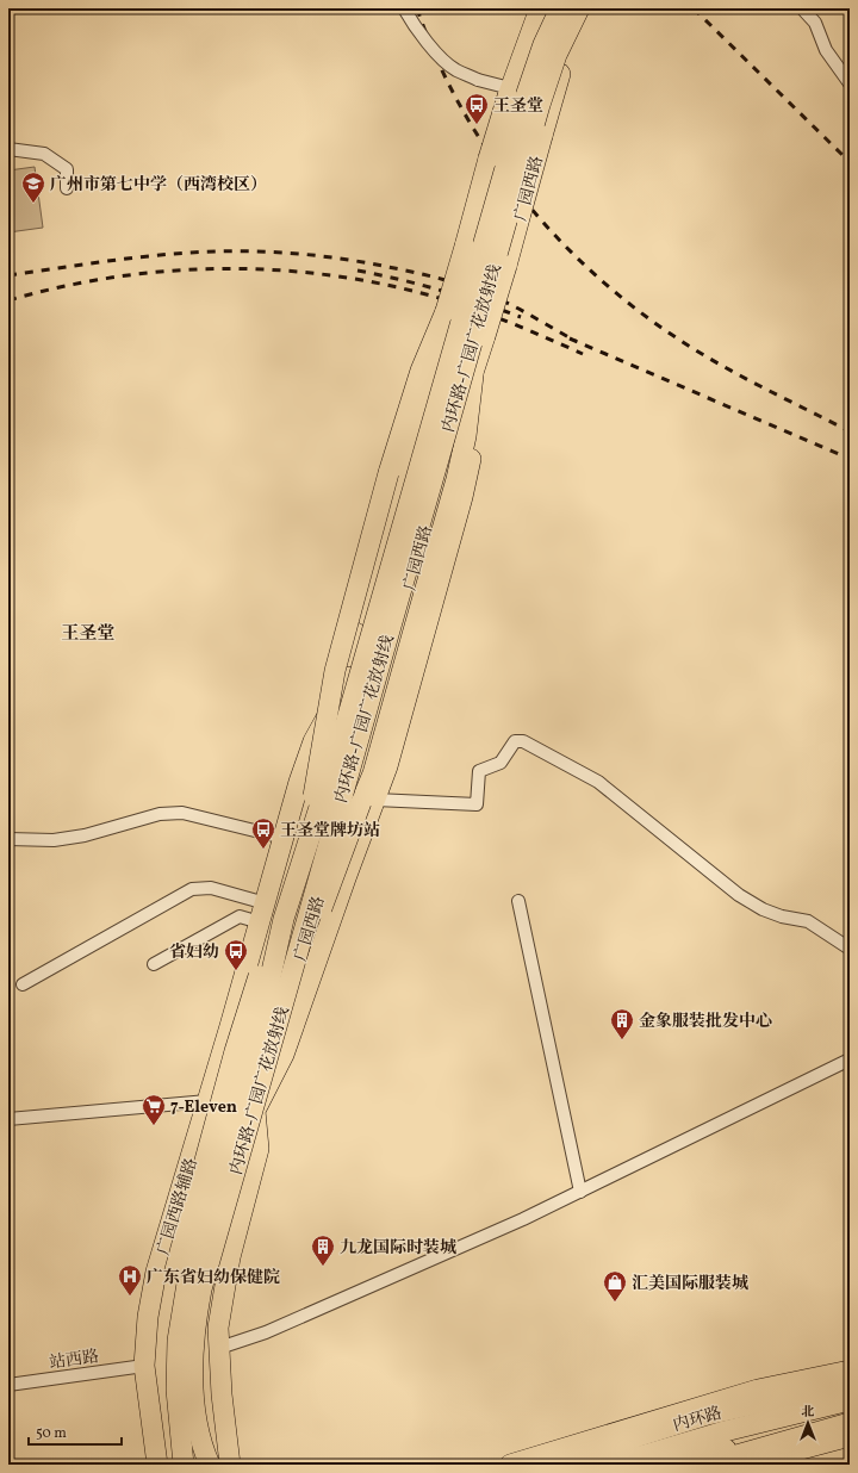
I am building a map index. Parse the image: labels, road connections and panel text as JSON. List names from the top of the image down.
{
  "streets": {
    "main road": [
      "广园西路",
      "内环路-广园广花放射线",
      "广园西路辅路",
      "内环路"
    ],
    "street": ["站西路"]
  },
  "crossings": [
    ["广园西路", "广园西路辅路"],
    ["广园西路辅路", "站西路"]
  ],
  "districts": ["王圣堂"],
  "places": {
    "bus stop": ["王圣堂", "王圣堂牌坊站", "省妇幼"],
    "school or university": ["广州市第七中学（西湾校区）"],
    "building": ["金象服装批发中心", "九龙国际时装城"],
    "supermarket": ["7-Eleven"],
    "hospital": ["广东省妇幼保健院"],
    "shop": ["汇美国际服装城"]
  },
  "scale_bar": "50 m",
  "north": "top"
}
